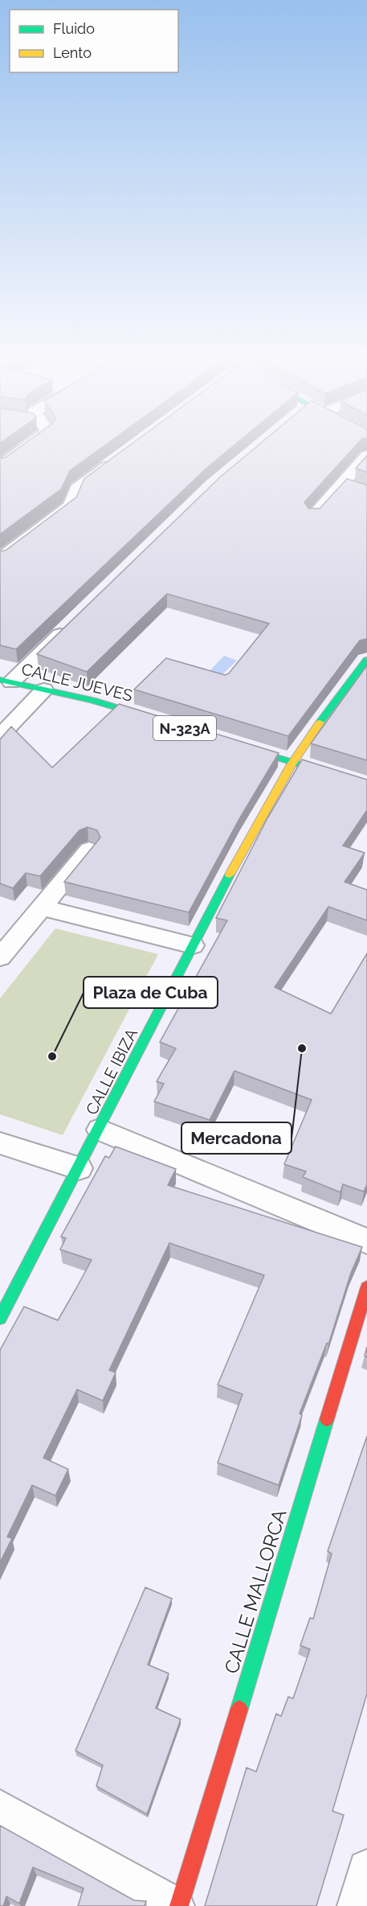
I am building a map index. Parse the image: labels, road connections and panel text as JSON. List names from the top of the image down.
{
  "streets": {
    "street": [
      "CALLE JUEVES",
      "N-323A",
      "CALLE IBIZA",
      "CALLE MALLORCA"
    ]
  },
  "crossings": [
    ["N-323A", "CALLE IBIZA"]
  ],
  "places": ["Mercadona", "Plaza de Cuba"],
  "legend": ["Fluido", "Lento"]
}
